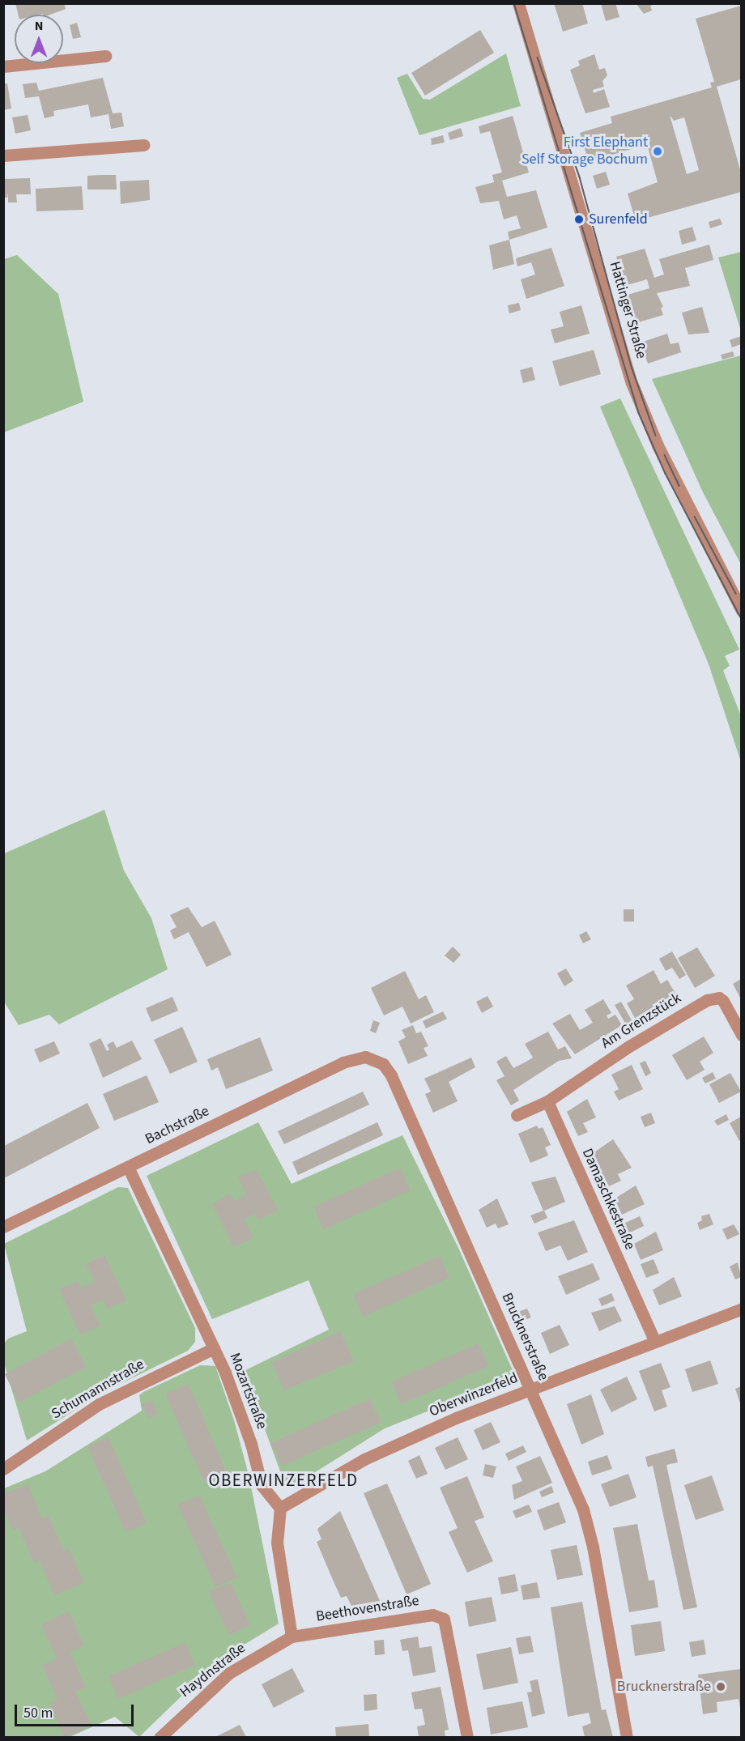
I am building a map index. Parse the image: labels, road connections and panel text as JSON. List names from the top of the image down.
{
  "streets": {
    "street": [
      "Hattinger Straße",
      "Am Grenzstück",
      "Bachstraße",
      "Damaschkestraße",
      "Brucknerstraße",
      "Schumannstraße",
      "Mozartstraße",
      "Oberwinzerfeld",
      "Beethovenstraße",
      "Haydnstraße"
    ]
  },
  "crossings": [
    ["Am Grenzstück", "Damaschkestraße"],
    ["Bachstraße", "Brucknerstraße"],
    ["Bachstraße", "Mozartstraße"],
    ["Damaschkestraße", "Oberwinzerfeld"],
    ["Brucknerstraße", "Oberwinzerfeld"],
    ["Schumannstraße", "Mozartstraße"],
    ["Mozartstraße", "Oberwinzerfeld"],
    ["Beethovenstraße", "Haydnstraße"]
  ],
  "districts": ["OBERWINZERFELD"],
  "places": ["First Elephant Self Storage Bochum", "Surenfeld", "Brucknerstraße"],
  "scale_bar": "50 m",
  "north": "top"
}
